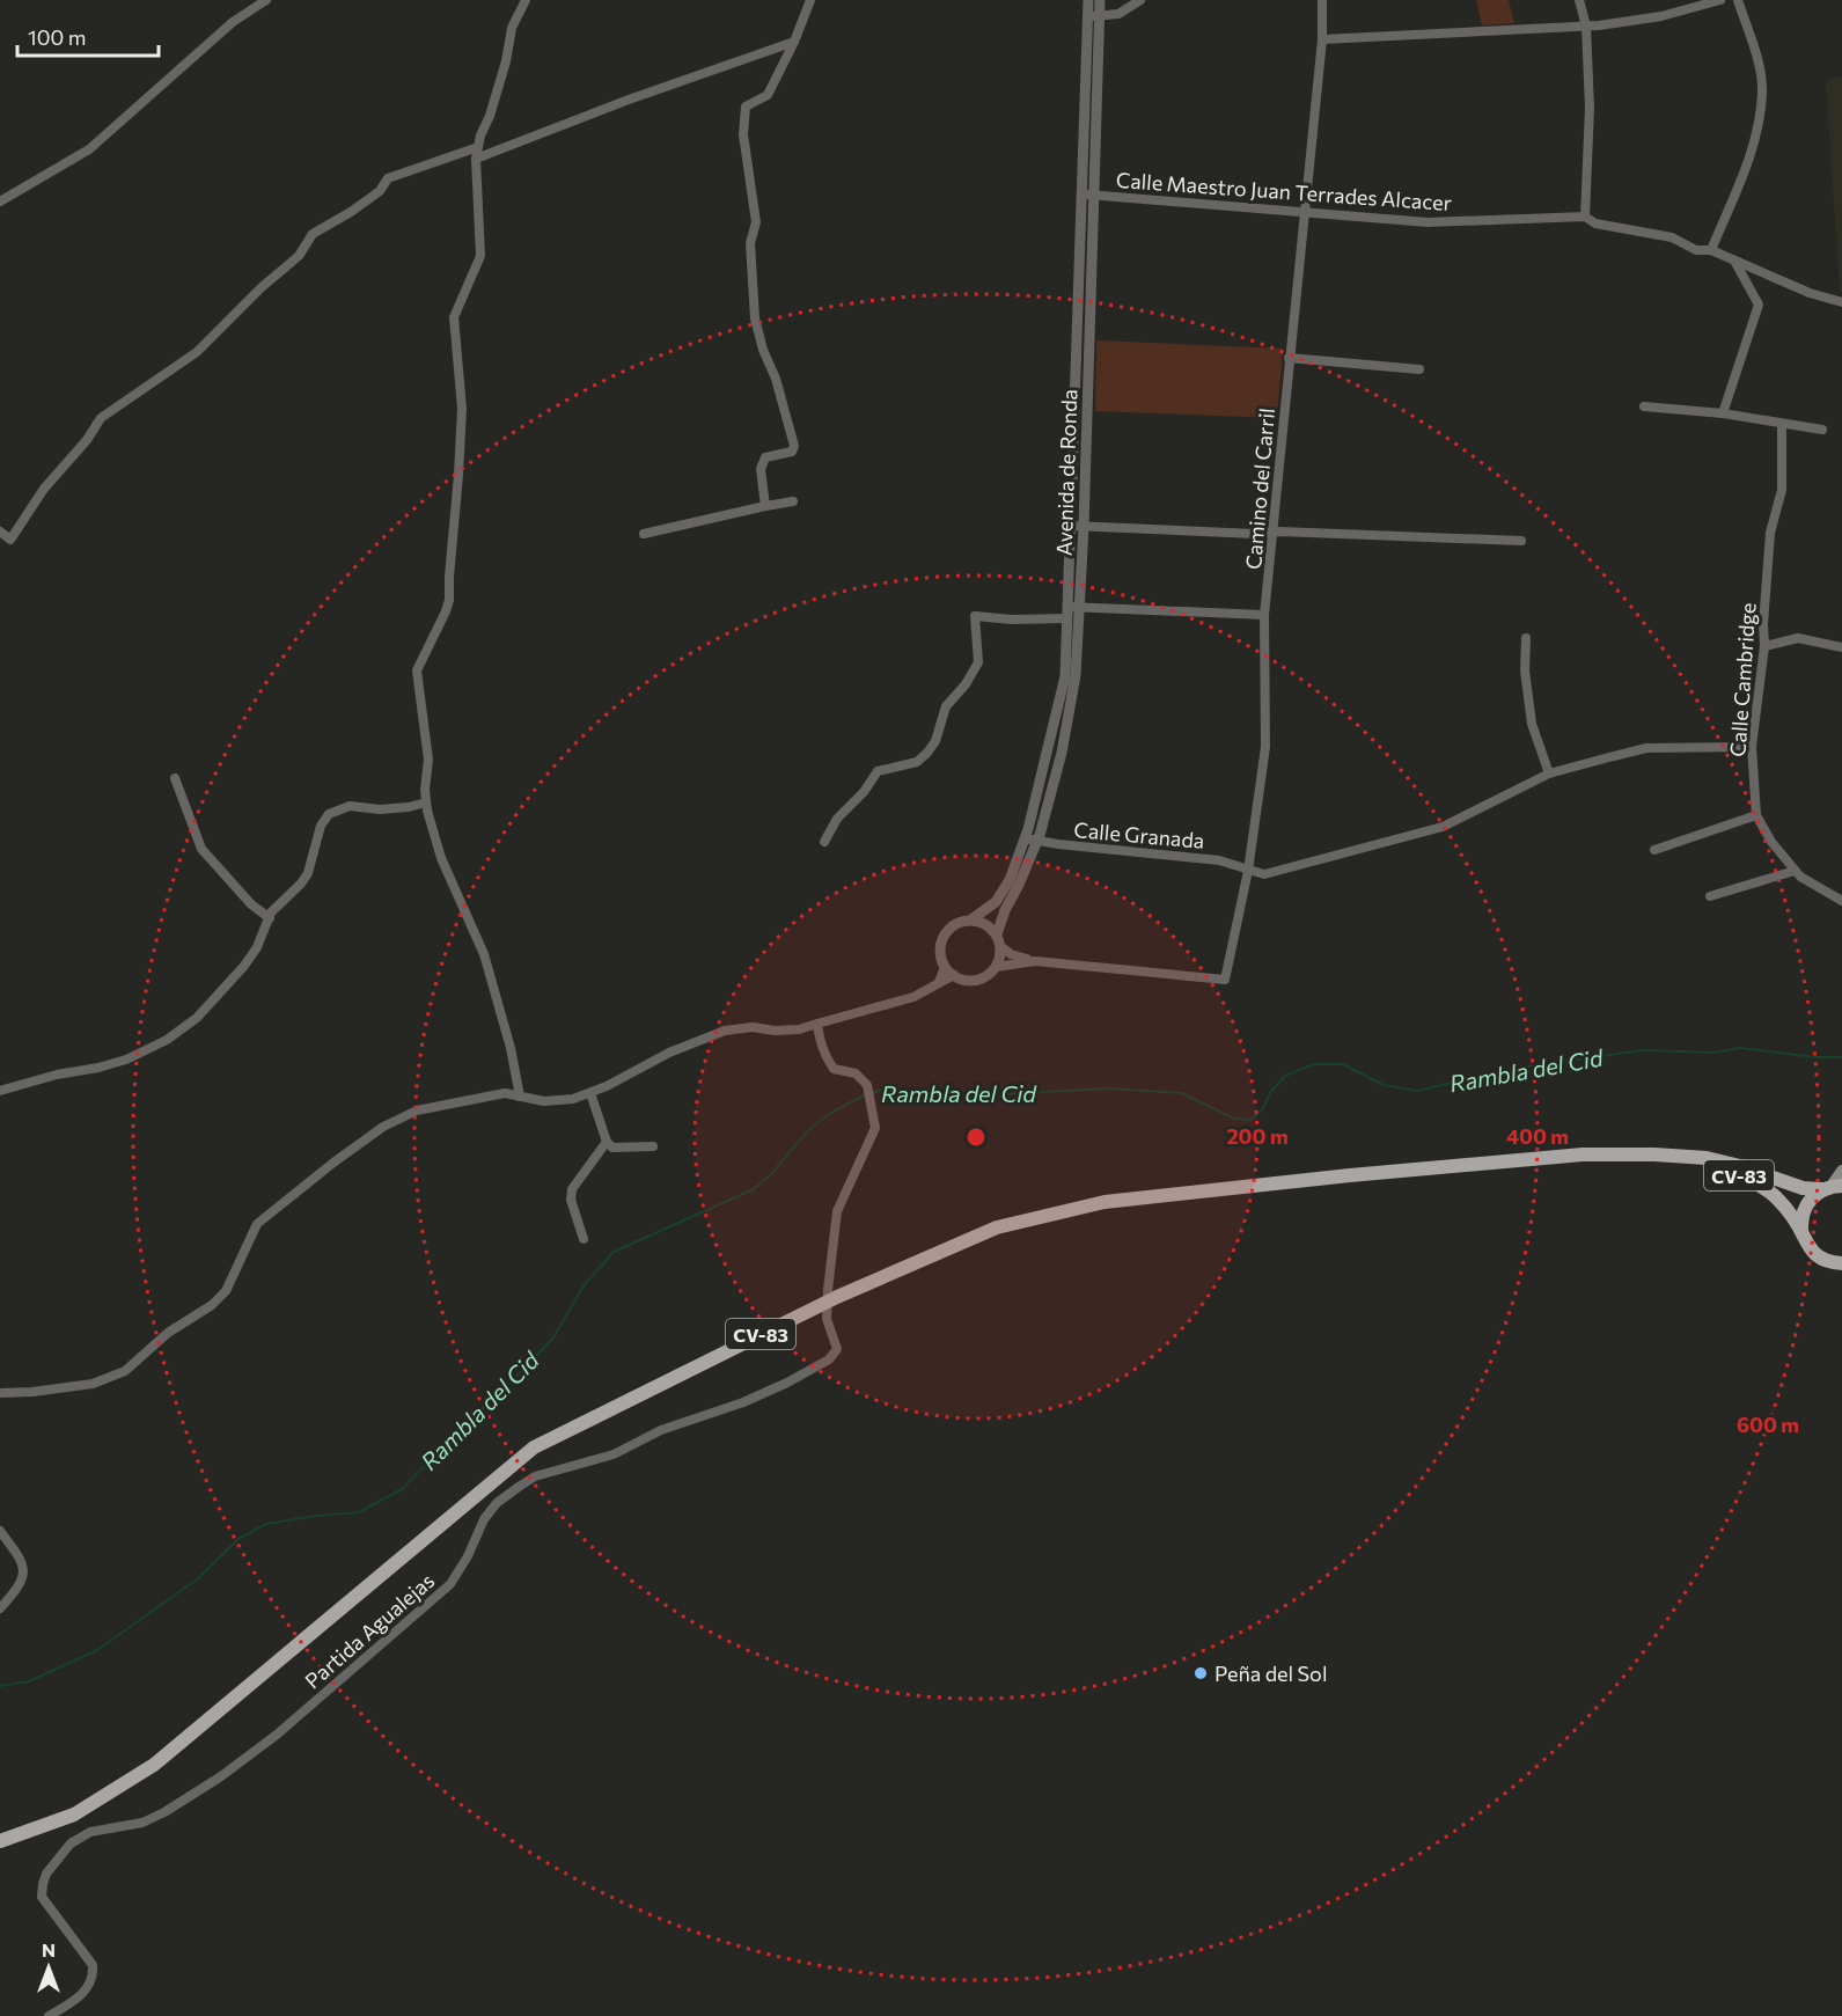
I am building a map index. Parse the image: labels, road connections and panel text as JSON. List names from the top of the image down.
{
  "streets": {
    "main road": ["CV-83"],
    "street": [
      "Calle Maestro Juan Terrades Alcacer",
      "Avenida de Ronda",
      "Camino del Carril",
      "Calle Cambridge",
      "Calle Granada",
      "Partida Agualejas"
    ]
  },
  "crossings": [
    ["Calle Maestro Juan Terrades Alcacer", "Avenida de Ronda"],
    ["Calle Maestro Juan Terrades Alcacer", "Camino del Carril"],
    ["Avenida de Ronda", "Calle Granada"],
    ["Camino del Carril", "Calle Granada"],
    ["Calle Cambridge", "Calle Granada"]
  ],
  "water": ["Rambla del Cid"],
  "places": ["Peña del Sol"],
  "scale_bar": "100 m",
  "north": "top",
  "rings": ["200 m", "400 m", "600 m"]
}
